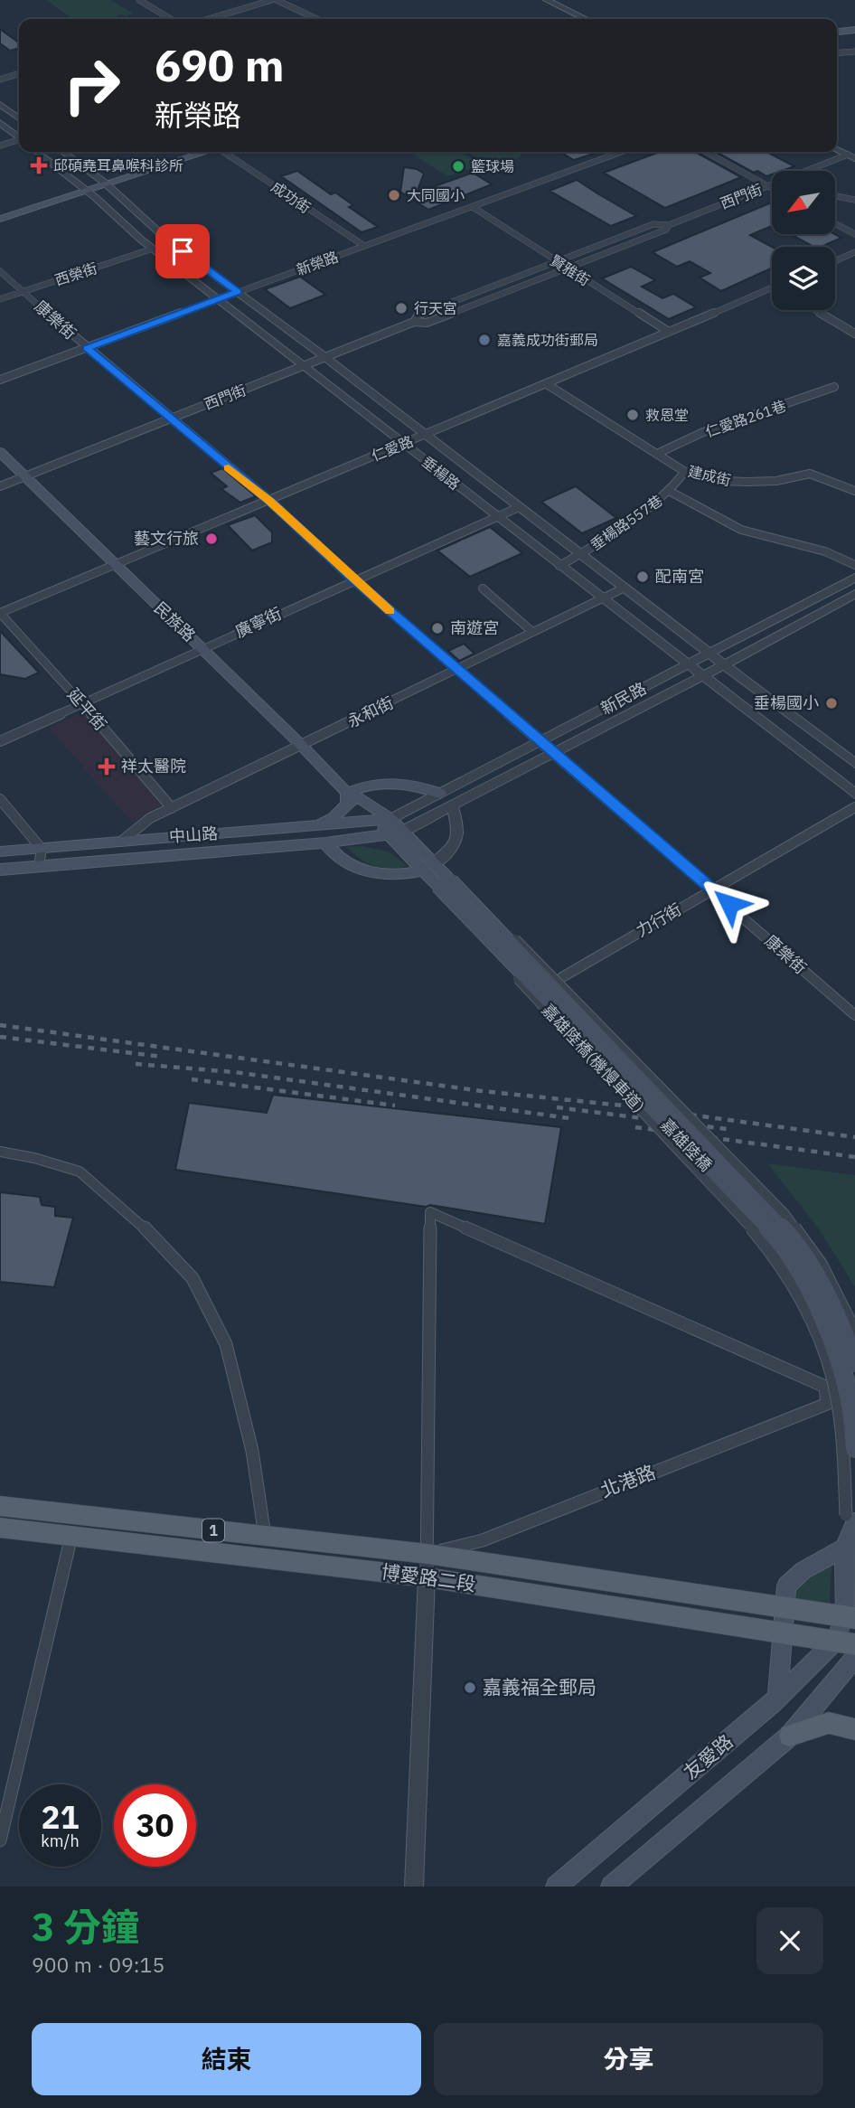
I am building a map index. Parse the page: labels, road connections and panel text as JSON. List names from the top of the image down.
{
  "streets": {
    "main road": [
      "民族路",
      "中山路",
      "嘉雄陸橋",
      "1",
      "博愛路二段",
      "友愛路"
    ],
    "street": [
      "西門街",
      "成功街",
      "新榮路",
      "賢雅街",
      "西榮街",
      "康樂街",
      "仁愛路261巷",
      "仁愛路",
      "垂楊路",
      "建成街",
      "垂楊路557巷",
      "廣寧街",
      "新民路",
      "延平街",
      "永和街",
      "力行街",
      "嘉雄陸橋(機慢車道)",
      "北港路"
    ]
  },
  "crossings": [
    ["西門街", "賢雅街"],
    ["西門街", "康樂街"],
    ["西門街", "垂楊路"],
    ["西門街", "民族路"],
    ["成功街", "新榮路"],
    ["新榮路", "賢雅街"],
    ["新榮路", "康樂街"],
    ["新榮路", "垂楊路"],
    ["賢雅街", "仁愛路"],
    ["西榮街", "康樂街"],
    ["西榮街", "垂楊路"],
    ["康樂街", "仁愛路"],
    ["康樂街", "廣寧街"],
    ["康樂街", "新民路"],
    ["康樂街", "永和街"],
    ["康樂街", "力行街"],
    ["仁愛路261巷", "建成街"],
    ["仁愛路", "垂楊路"],
    ["仁愛路", "建成街"],
    ["仁愛路", "民族路"],
    ["仁愛路", "延平街"],
    ["垂楊路", "垂楊路557巷"],
    ["垂楊路", "廣寧街"],
    ["垂楊路", "新民路"],
    ["垂楊路", "永和街"],
    ["建成街", "垂楊路557巷"],
    ["民族路", "廣寧街"],
    ["民族路", "新民路"],
    ["民族路", "永和街"],
    ["民族路", "中山路"],
    ["廣寧街", "延平街"],
    ["新民路", "中山路"],
    ["延平街", "永和街"],
    ["永和街", "中山路"],
    ["嘉雄陸橋(機慢車道)", "嘉雄陸橋"],
    ["北港路", "博愛路二段"],
    ["博愛路二段", "友愛路"]
  ],
  "places": {
    "health": ["邱碩堯耳鼻喉科診所", "祥太醫院"],
    "other": [
      "籃球場",
      "大同國小",
      "行天宮",
      "嘉義成功街郵局",
      "救恩堂",
      "藝文行旅",
      "配南宮",
      "南遊宮",
      "垂楊國小",
      "嘉義福全郵局"
    ]
  },
  "north": "bottom left",
  "page": {
    "turn": ["690 m", "新榮路"],
    "speed": "21 km/h",
    "limit": "30",
    "heading": ["3 分鐘", "900 m · 09:15"],
    "buttons": ["結束", "分享"]
  }
}
